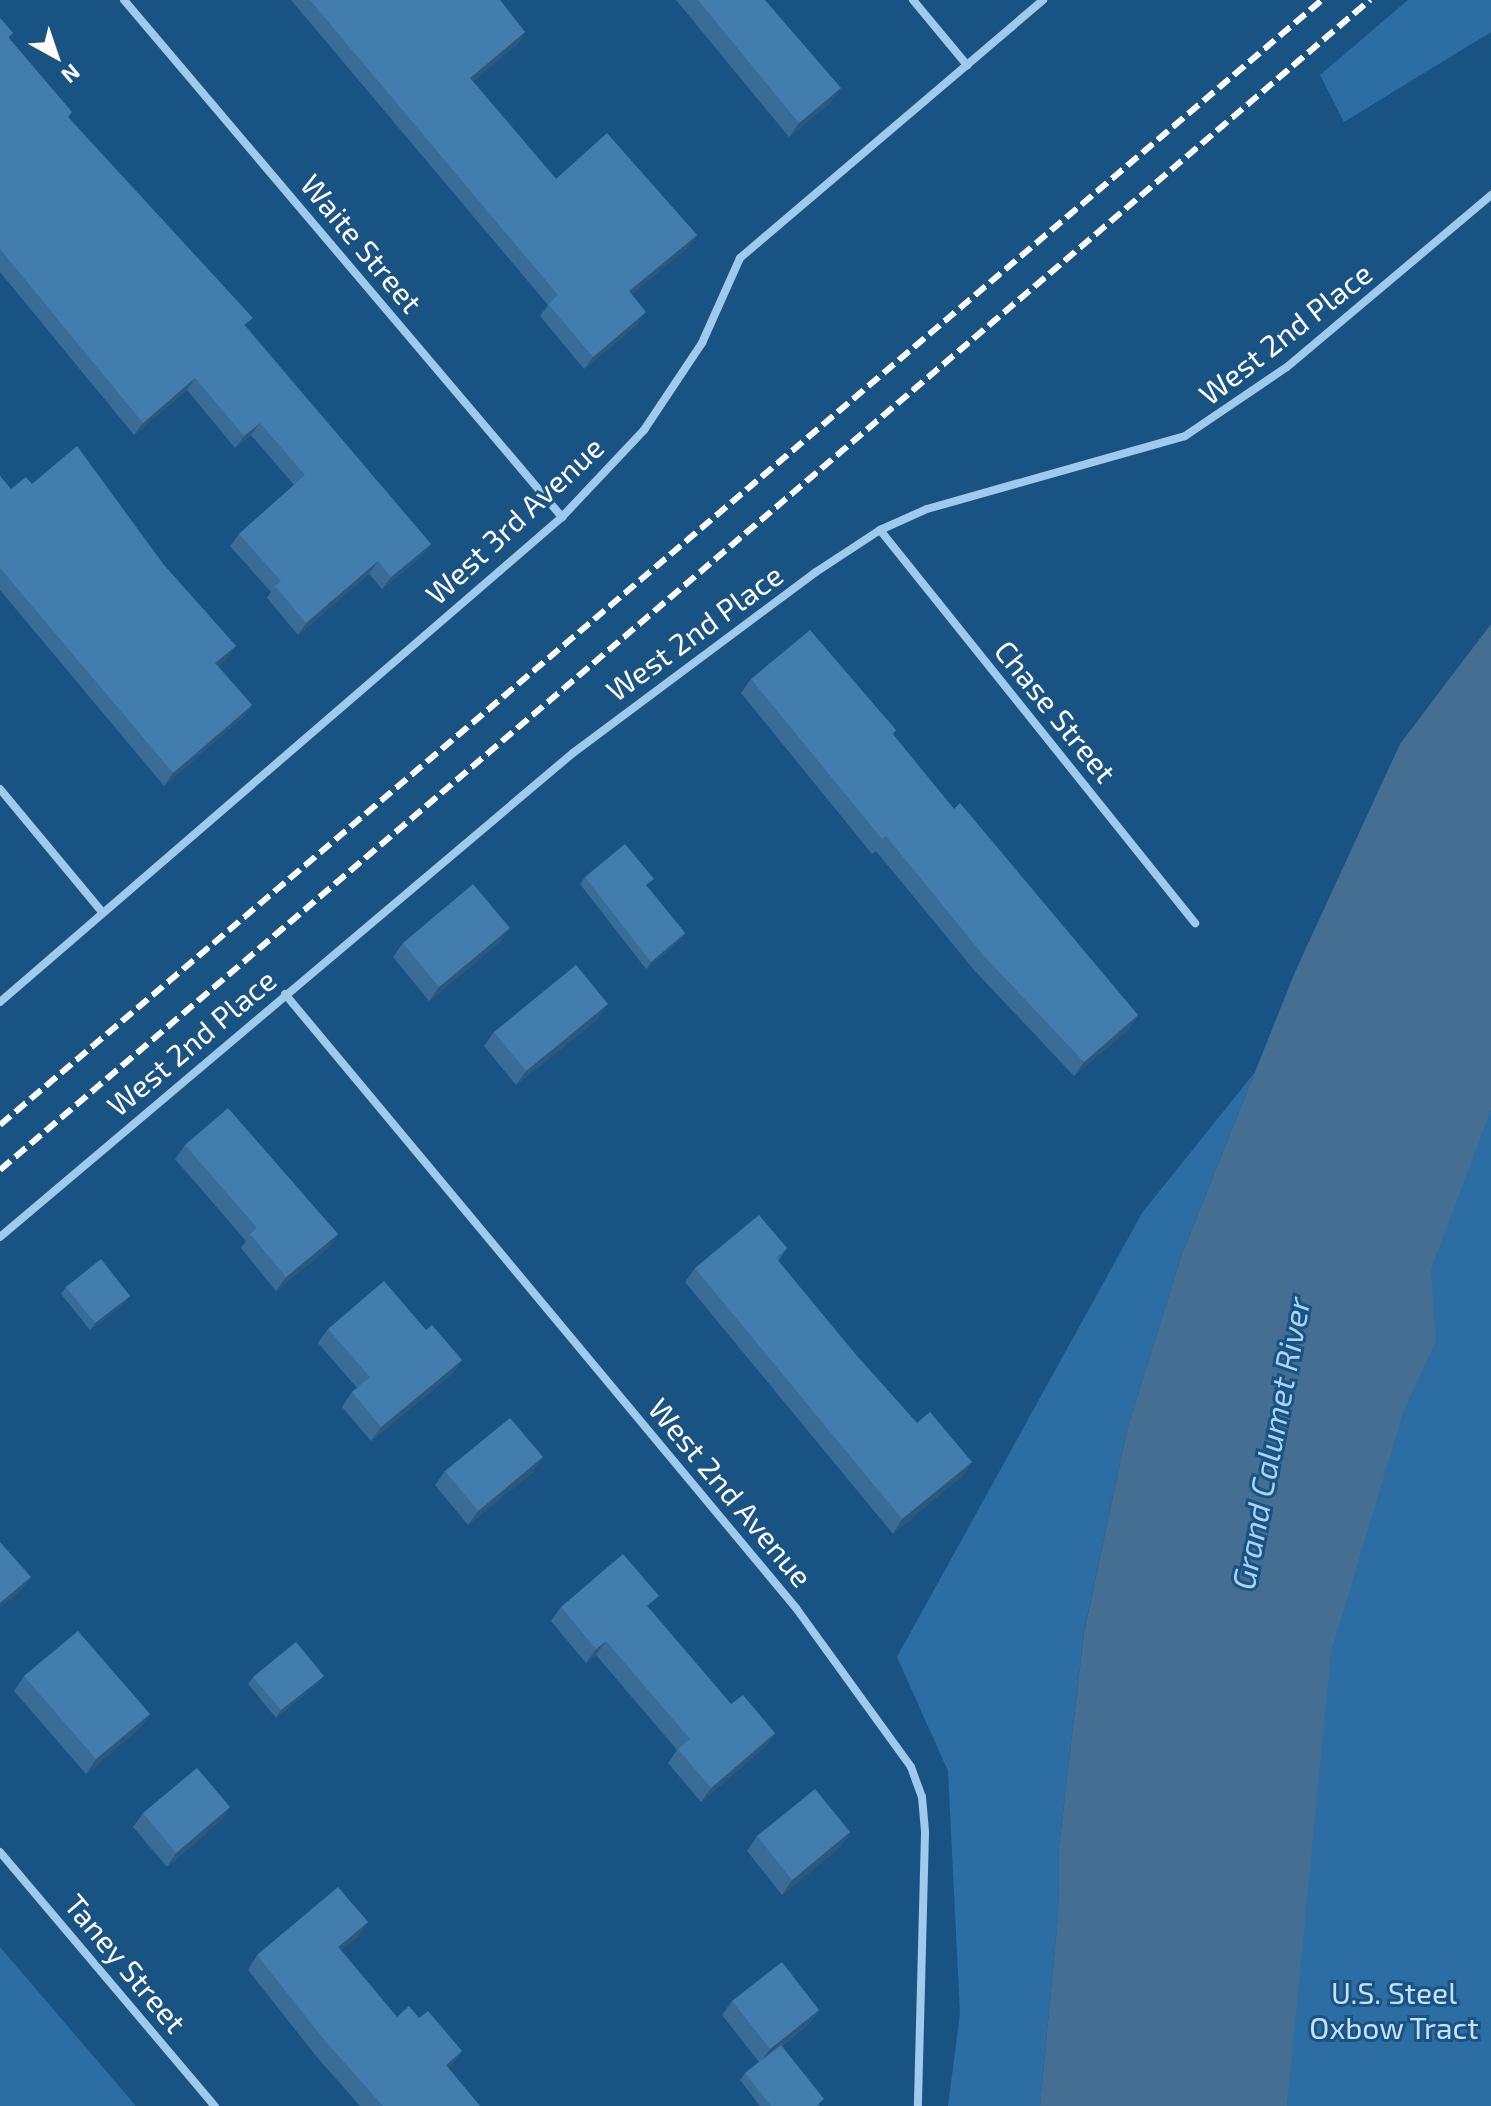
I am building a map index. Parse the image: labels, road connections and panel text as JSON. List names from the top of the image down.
{
  "streets": {
    "street": [
      "Waite Street",
      "West 2nd Place",
      "West 3rd Avenue",
      "Chase Street",
      "West 2nd Avenue",
      "Taney Street"
    ]
  },
  "crossings": [
    ["Waite Street", "West 3rd Avenue"],
    ["West 2nd Place", "Chase Street"],
    ["West 2nd Place", "West 2nd Avenue"]
  ],
  "water": ["Grand Calumet River"],
  "parks": ["U.S. Steel Oxbow Tract"],
  "north": "bottom right"
}
